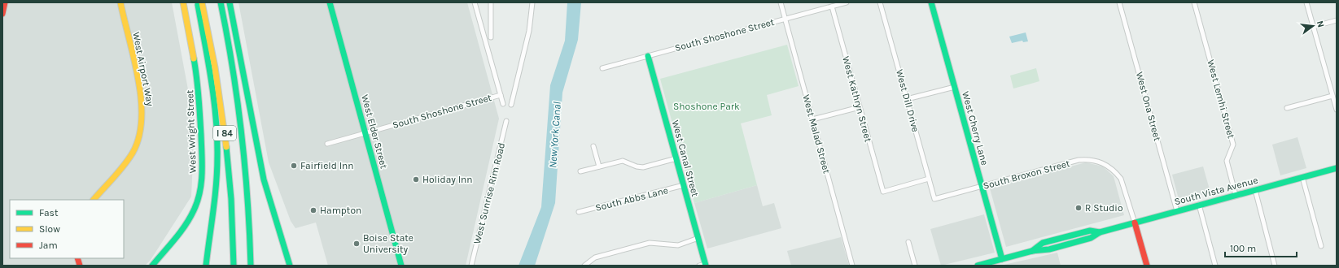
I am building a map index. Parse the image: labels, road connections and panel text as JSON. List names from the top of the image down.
{
  "streets": {
    "main road": [
      "West Airport Way",
      "West Cherry Lane",
      "West Wright Street",
      "West Elder Street",
      "I 84",
      "West Canal Street",
      "South Vista Avenue"
    ],
    "street": [
      "South Shoshone Street",
      "West Kathryn Street",
      "West Lemhi Street",
      "West Dill Drive",
      "West Ona Street",
      "West Malad Street",
      "South Broxon Street",
      "West Sunrise Rim Road",
      "South Abbs Lane"
    ]
  },
  "crossings": [
    ["South Shoshone Street", "West Kathryn Street"],
    ["South Shoshone Street", "West Elder Street"],
    ["South Shoshone Street", "West Malad Street"],
    ["South Shoshone Street", "West Canal Street"],
    ["West Kathryn Street", "West Dill Drive"],
    ["West Lemhi Street", "South Vista Avenue"],
    ["West Dill Drive", "South Broxon Street"],
    ["West Ona Street", "South Vista Avenue"],
    ["West Cherry Lane", "South Broxon Street"],
    ["West Cherry Lane", "South Vista Avenue"],
    ["West Canal Street", "South Abbs Lane"],
    ["South Broxon Street", "South Vista Avenue"]
  ],
  "water": ["New York Canal"],
  "parks": ["Shoshone Park"],
  "places": [
    "Fairfield Inn",
    "Holiday Inn",
    "R Studio",
    "Hampton",
    "Boise State University"
  ],
  "legend": ["Fast", "Slow", "Jam"],
  "scale_bar": "100 m",
  "north": "right"
}
